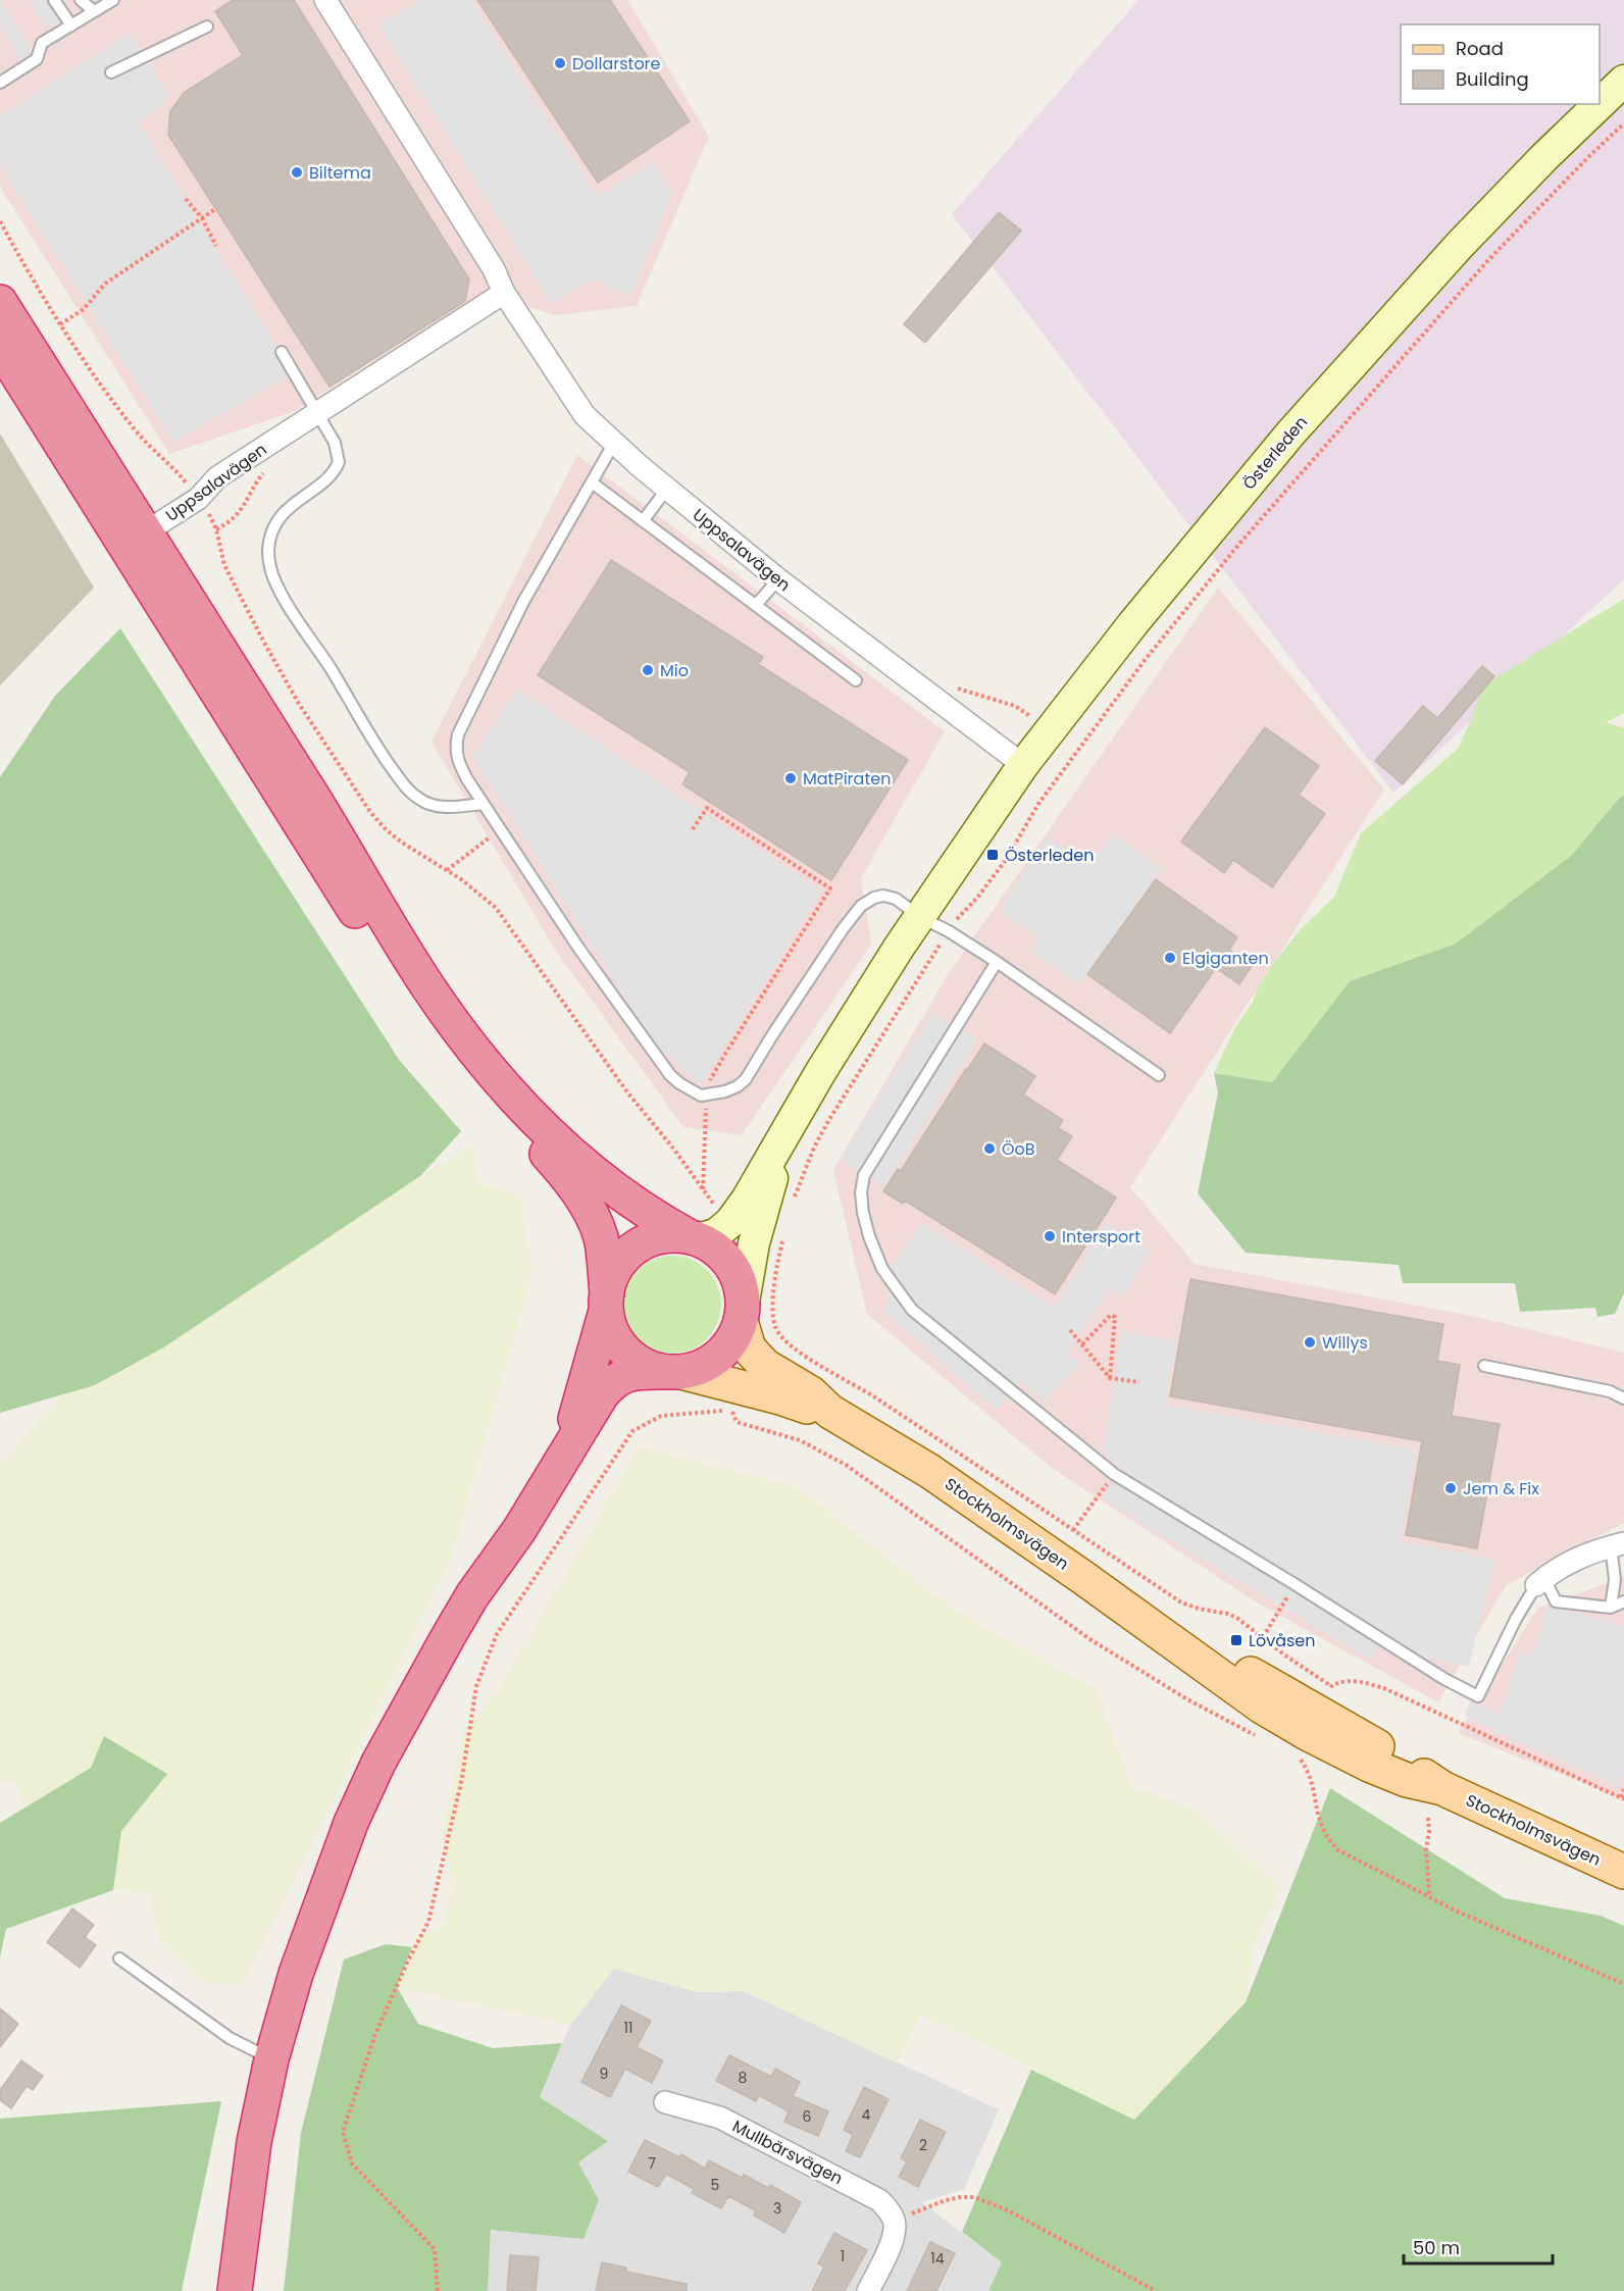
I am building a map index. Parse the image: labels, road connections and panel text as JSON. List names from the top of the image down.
{
  "streets": {
    "main road": ["Stockholmsvägen"],
    "street": ["Österleden", "Uppsalavägen", "Mullbärsvägen"]
  },
  "crossings": [
    ["Österleden", "Uppsalavägen"],
    ["Österleden", "Stockholmsvägen"]
  ],
  "places": {
    "other": [
      "Dollarstore",
      "Biltema",
      "Mio",
      "MatPiraten",
      "Elgiganten",
      "ÖoB",
      "Intersport",
      "Willys",
      "Jem & Fix"
    ],
    "transit": ["Österleden", "Lövåsen"]
  },
  "house_numbers": [
    "11",
    "9",
    "8",
    "4",
    "6",
    "2",
    "7",
    "5",
    "3",
    "1",
    "14"
  ],
  "legend": ["Road", "Building"],
  "scale_bar": "50 m"
}
